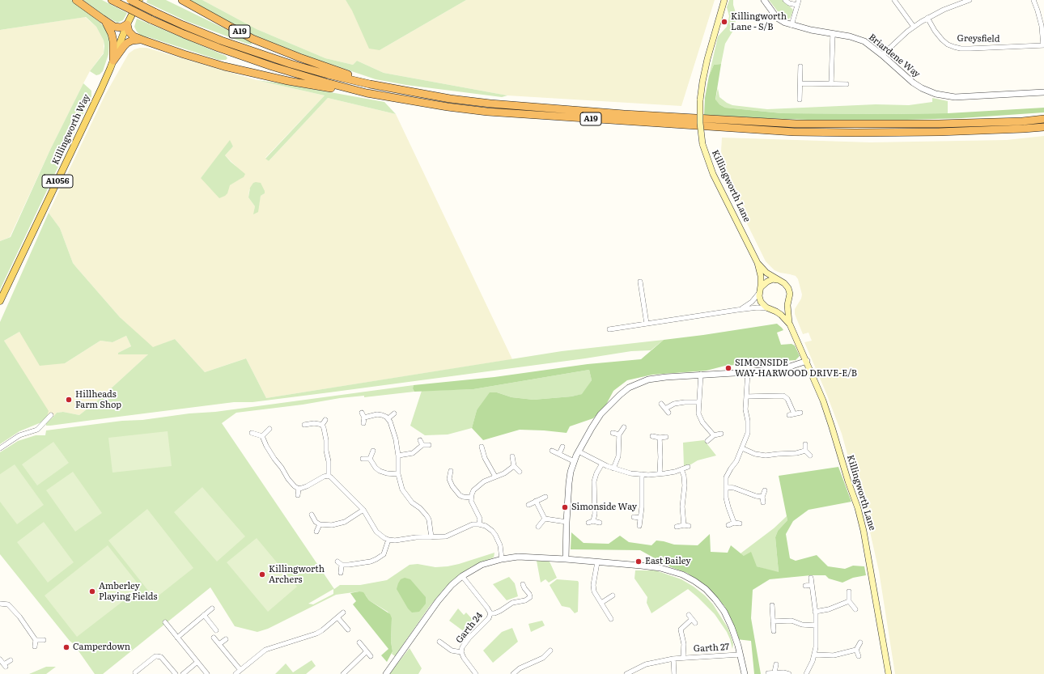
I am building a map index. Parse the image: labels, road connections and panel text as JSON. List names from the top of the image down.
{
  "streets": {
    "highway": ["A19", "A1056"],
    "main road": ["Killingworth Way", "Killingworth Lane"],
    "street": [
      "Greysfield",
      "Briardene Way",
      "Garth 24",
      "Garth 27"
    ]
  },
  "crossings": [
    ["A19", "Killingworth Way"],
    ["Killingworth Way", "A1056"]
  ],
  "places": [
    "Killingworth Lane - S/B",
    "SIMONSIDE WAY-HARWOOD DRIVE-E/B",
    "Hillheads Farm Shop",
    "Simonside Way",
    "East Bailey",
    "Killingworth Archers",
    "Amberley Playing Fields",
    "Camperdown"
  ]
}
